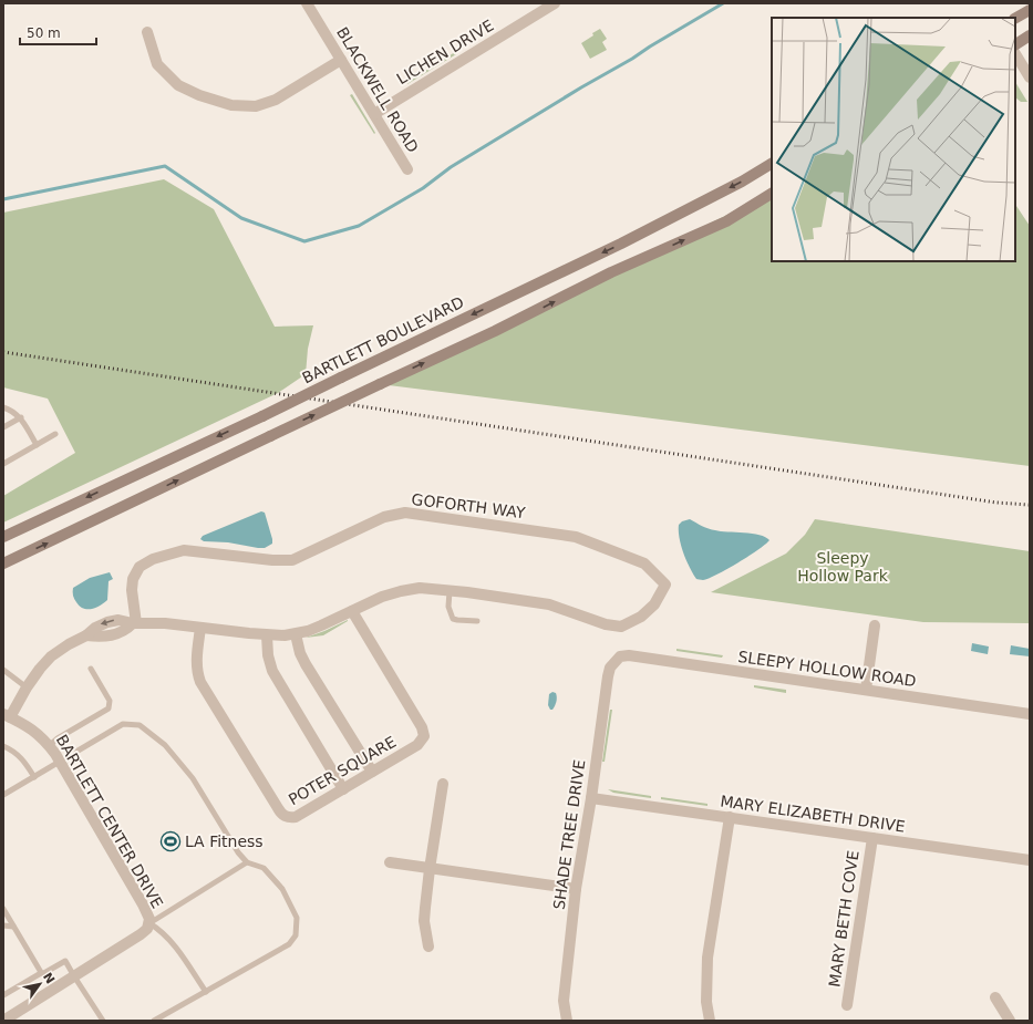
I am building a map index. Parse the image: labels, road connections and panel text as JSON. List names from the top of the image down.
{
  "streets": {
    "main road": ["BARTLETT BOULEVARD"],
    "street": [
      "LICHEN DRIVE",
      "BLACKWELL ROAD",
      "GOFORTH WAY",
      "SLEEPY HOLLOW ROAD",
      "POTER SQUARE",
      "MARY ELIZABETH DRIVE",
      "BARTLETT CENTER DRIVE",
      "SHADE TREE DRIVE",
      "MARY BETH COVE"
    ]
  },
  "crossings": [
    ["LICHEN DRIVE", "BLACKWELL ROAD"],
    ["SLEEPY HOLLOW ROAD", "SHADE TREE DRIVE"],
    ["MARY ELIZABETH DRIVE", "SHADE TREE DRIVE"],
    ["MARY ELIZABETH DRIVE", "MARY BETH COVE"]
  ],
  "parks": ["Sleepy Hollow Park"],
  "places": {
    "sports": ["LA Fitness"]
  },
  "scale_bar": "50 m",
  "north": "top right"
}
